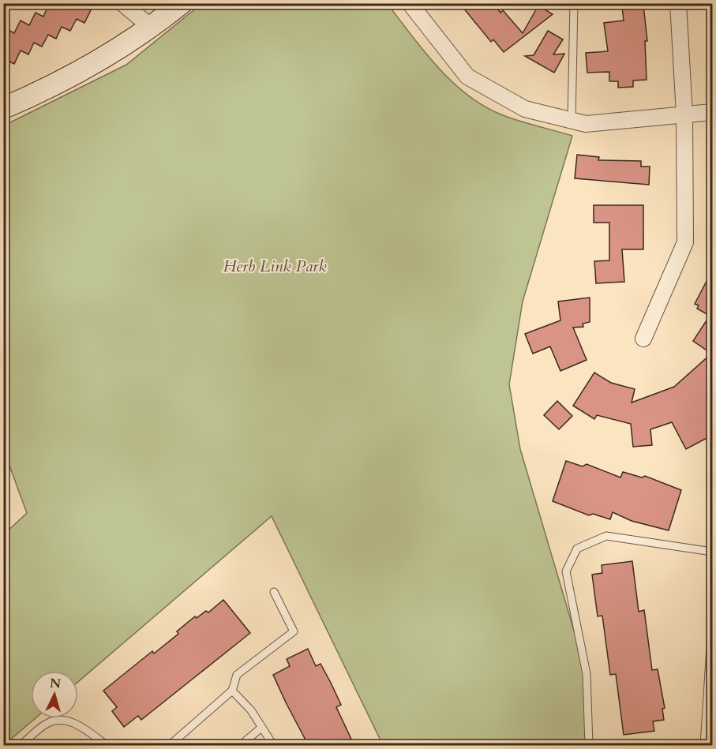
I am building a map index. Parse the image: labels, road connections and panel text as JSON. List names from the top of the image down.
{
  "parks": ["Herb Link Park"],
  "north": "top"
}
